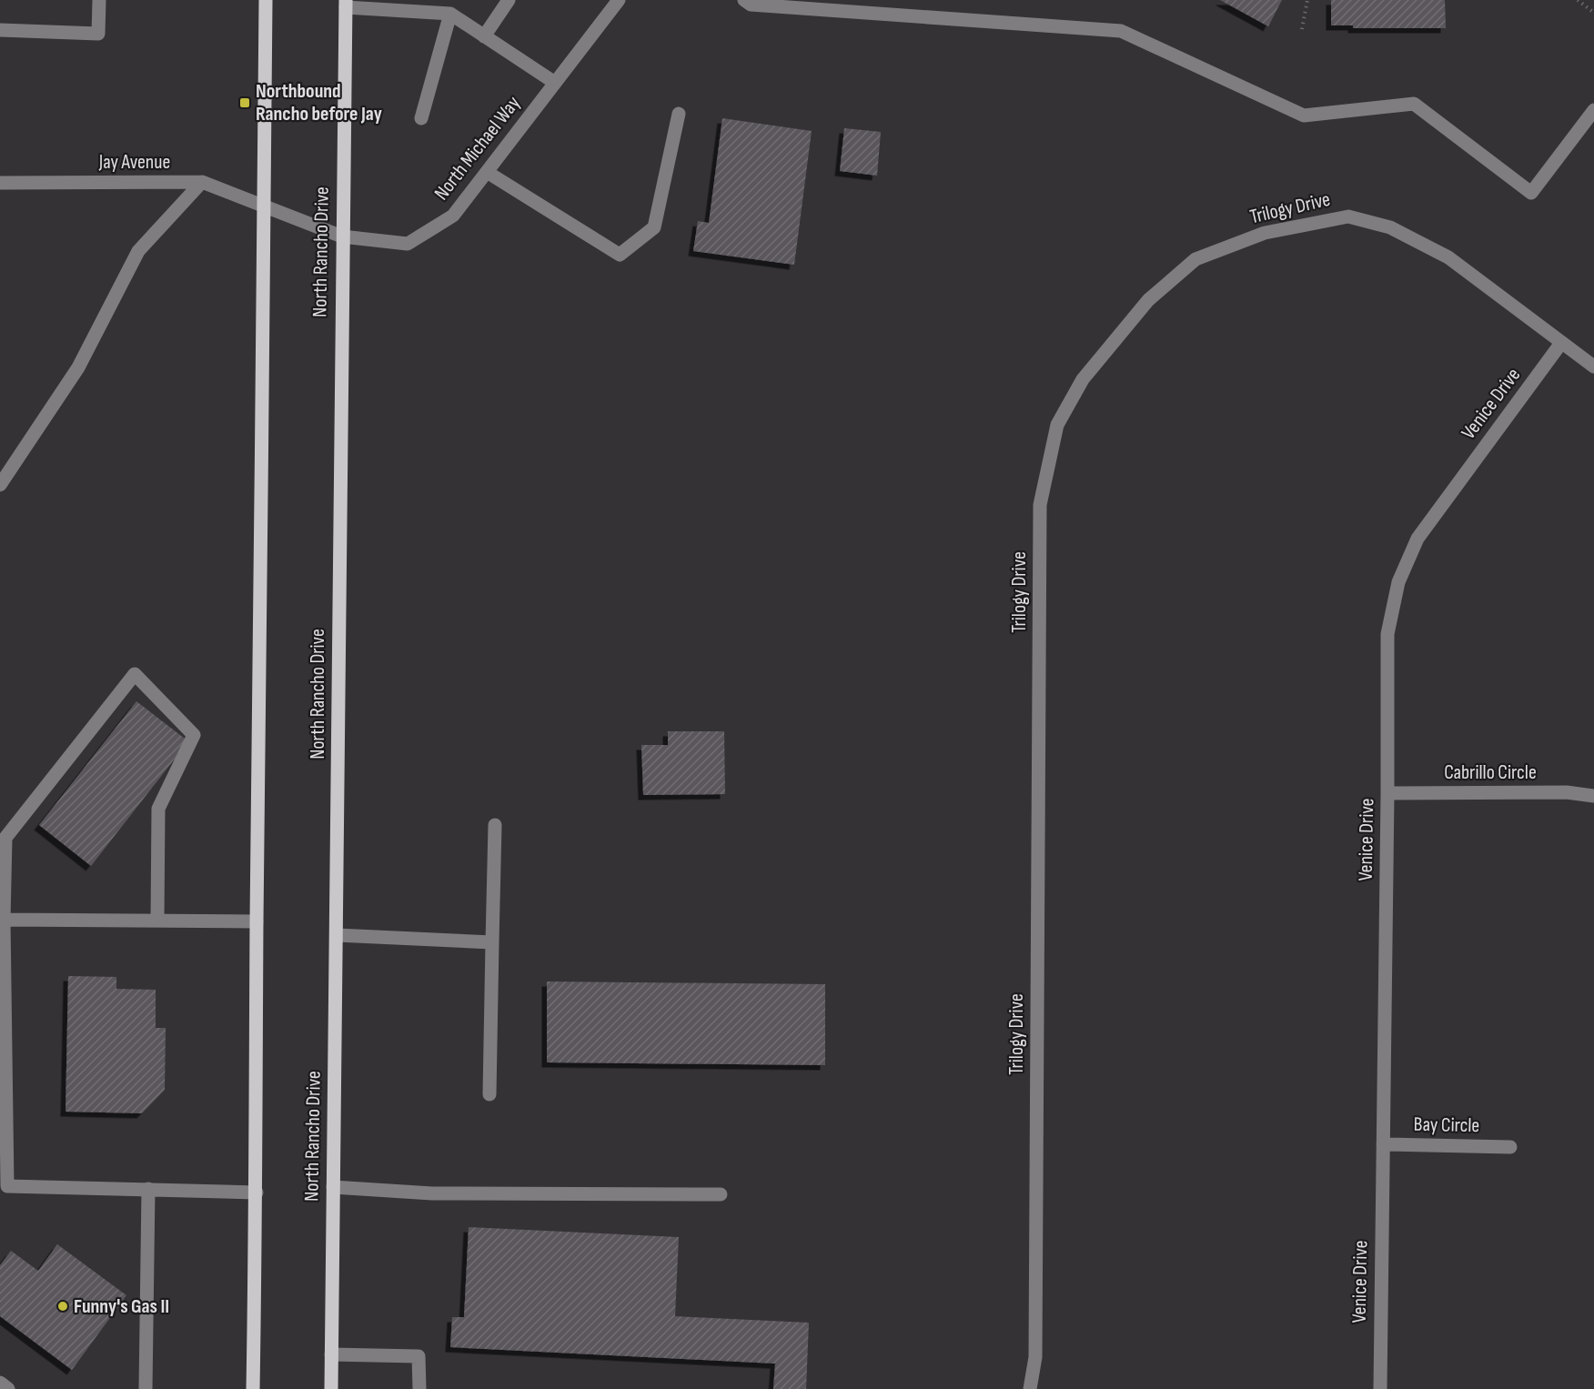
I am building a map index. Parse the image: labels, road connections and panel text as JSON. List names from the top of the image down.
{
  "streets": {
    "main road": ["North Rancho Drive"],
    "street": [
      "North Michael Way",
      "Jay Avenue",
      "Trilogy Drive",
      "Venice Drive",
      "Cabrillo Circle",
      "Bay Circle"
    ]
  },
  "crossings": [
    ["North Michael Way", "Jay Avenue"],
    ["North Michael Way", "North Rancho Drive"],
    ["Trilogy Drive", "Venice Drive"],
    ["Venice Drive", "Cabrillo Circle"],
    ["Venice Drive", "Bay Circle"]
  ],
  "places": {
    "transit": ["Northbound Rancho before Jay"],
    "other": ["Funny's Gas II"]
  }
}
